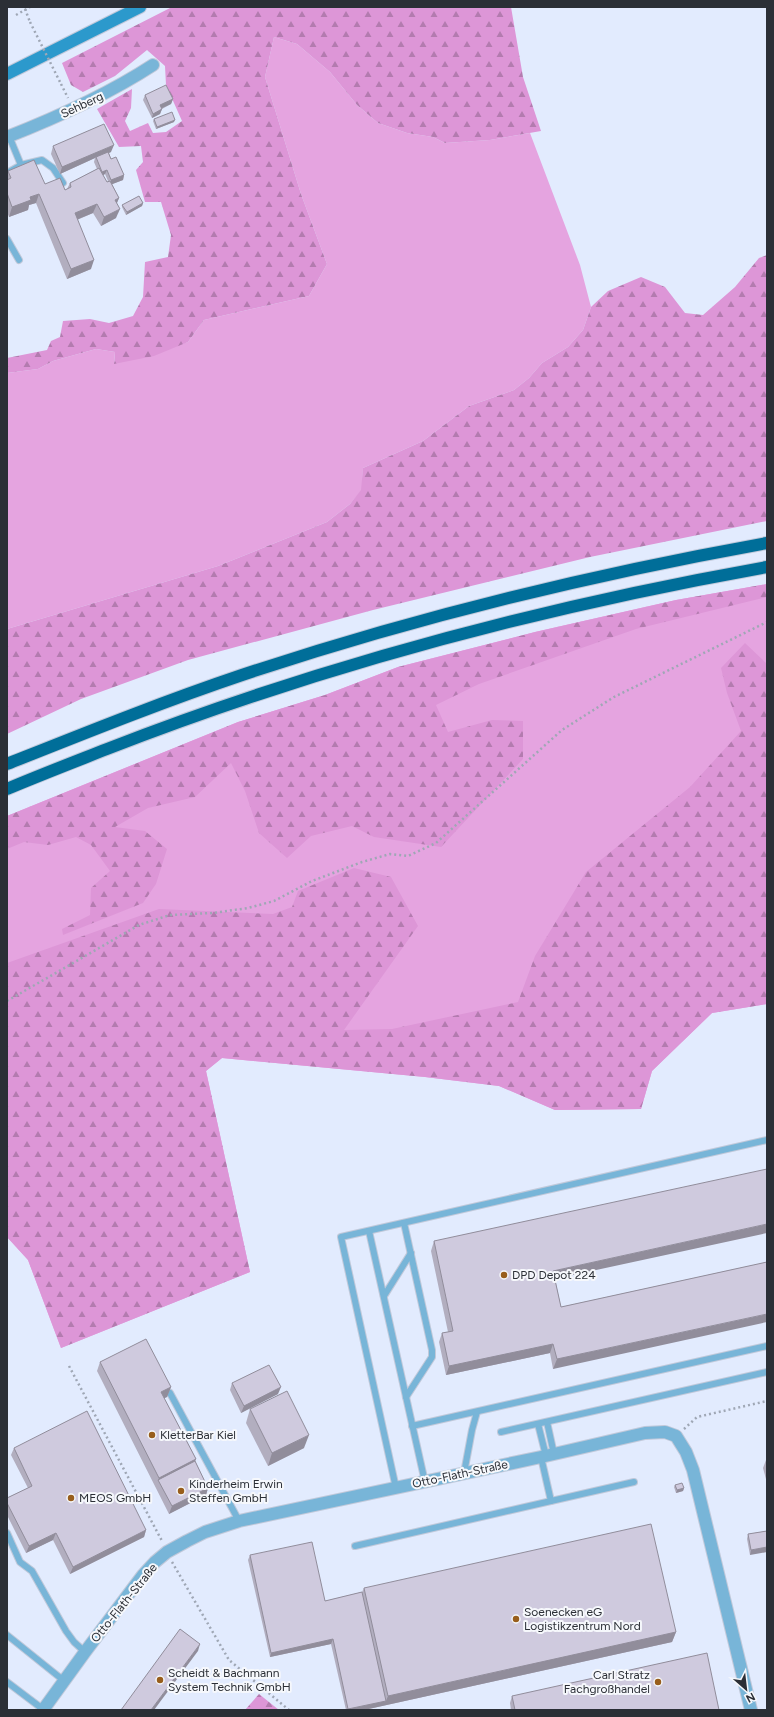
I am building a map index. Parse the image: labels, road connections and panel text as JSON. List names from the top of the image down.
{
  "streets": {
    "street": ["Sehberg", "Otto-Flath-Straße"]
  },
  "places": [
    "DPD Depot 224",
    "KletterBar Kiel",
    "Kinderheim Erwin Steffen GmbH",
    "MEOS GmbH",
    "Soenecken eG Logistikzentrum Nord",
    "Scheidt & Bachmann System Technik GmbH",
    "Carl Stratz Fachgroßhandel"
  ],
  "north": "bottom right"
}
